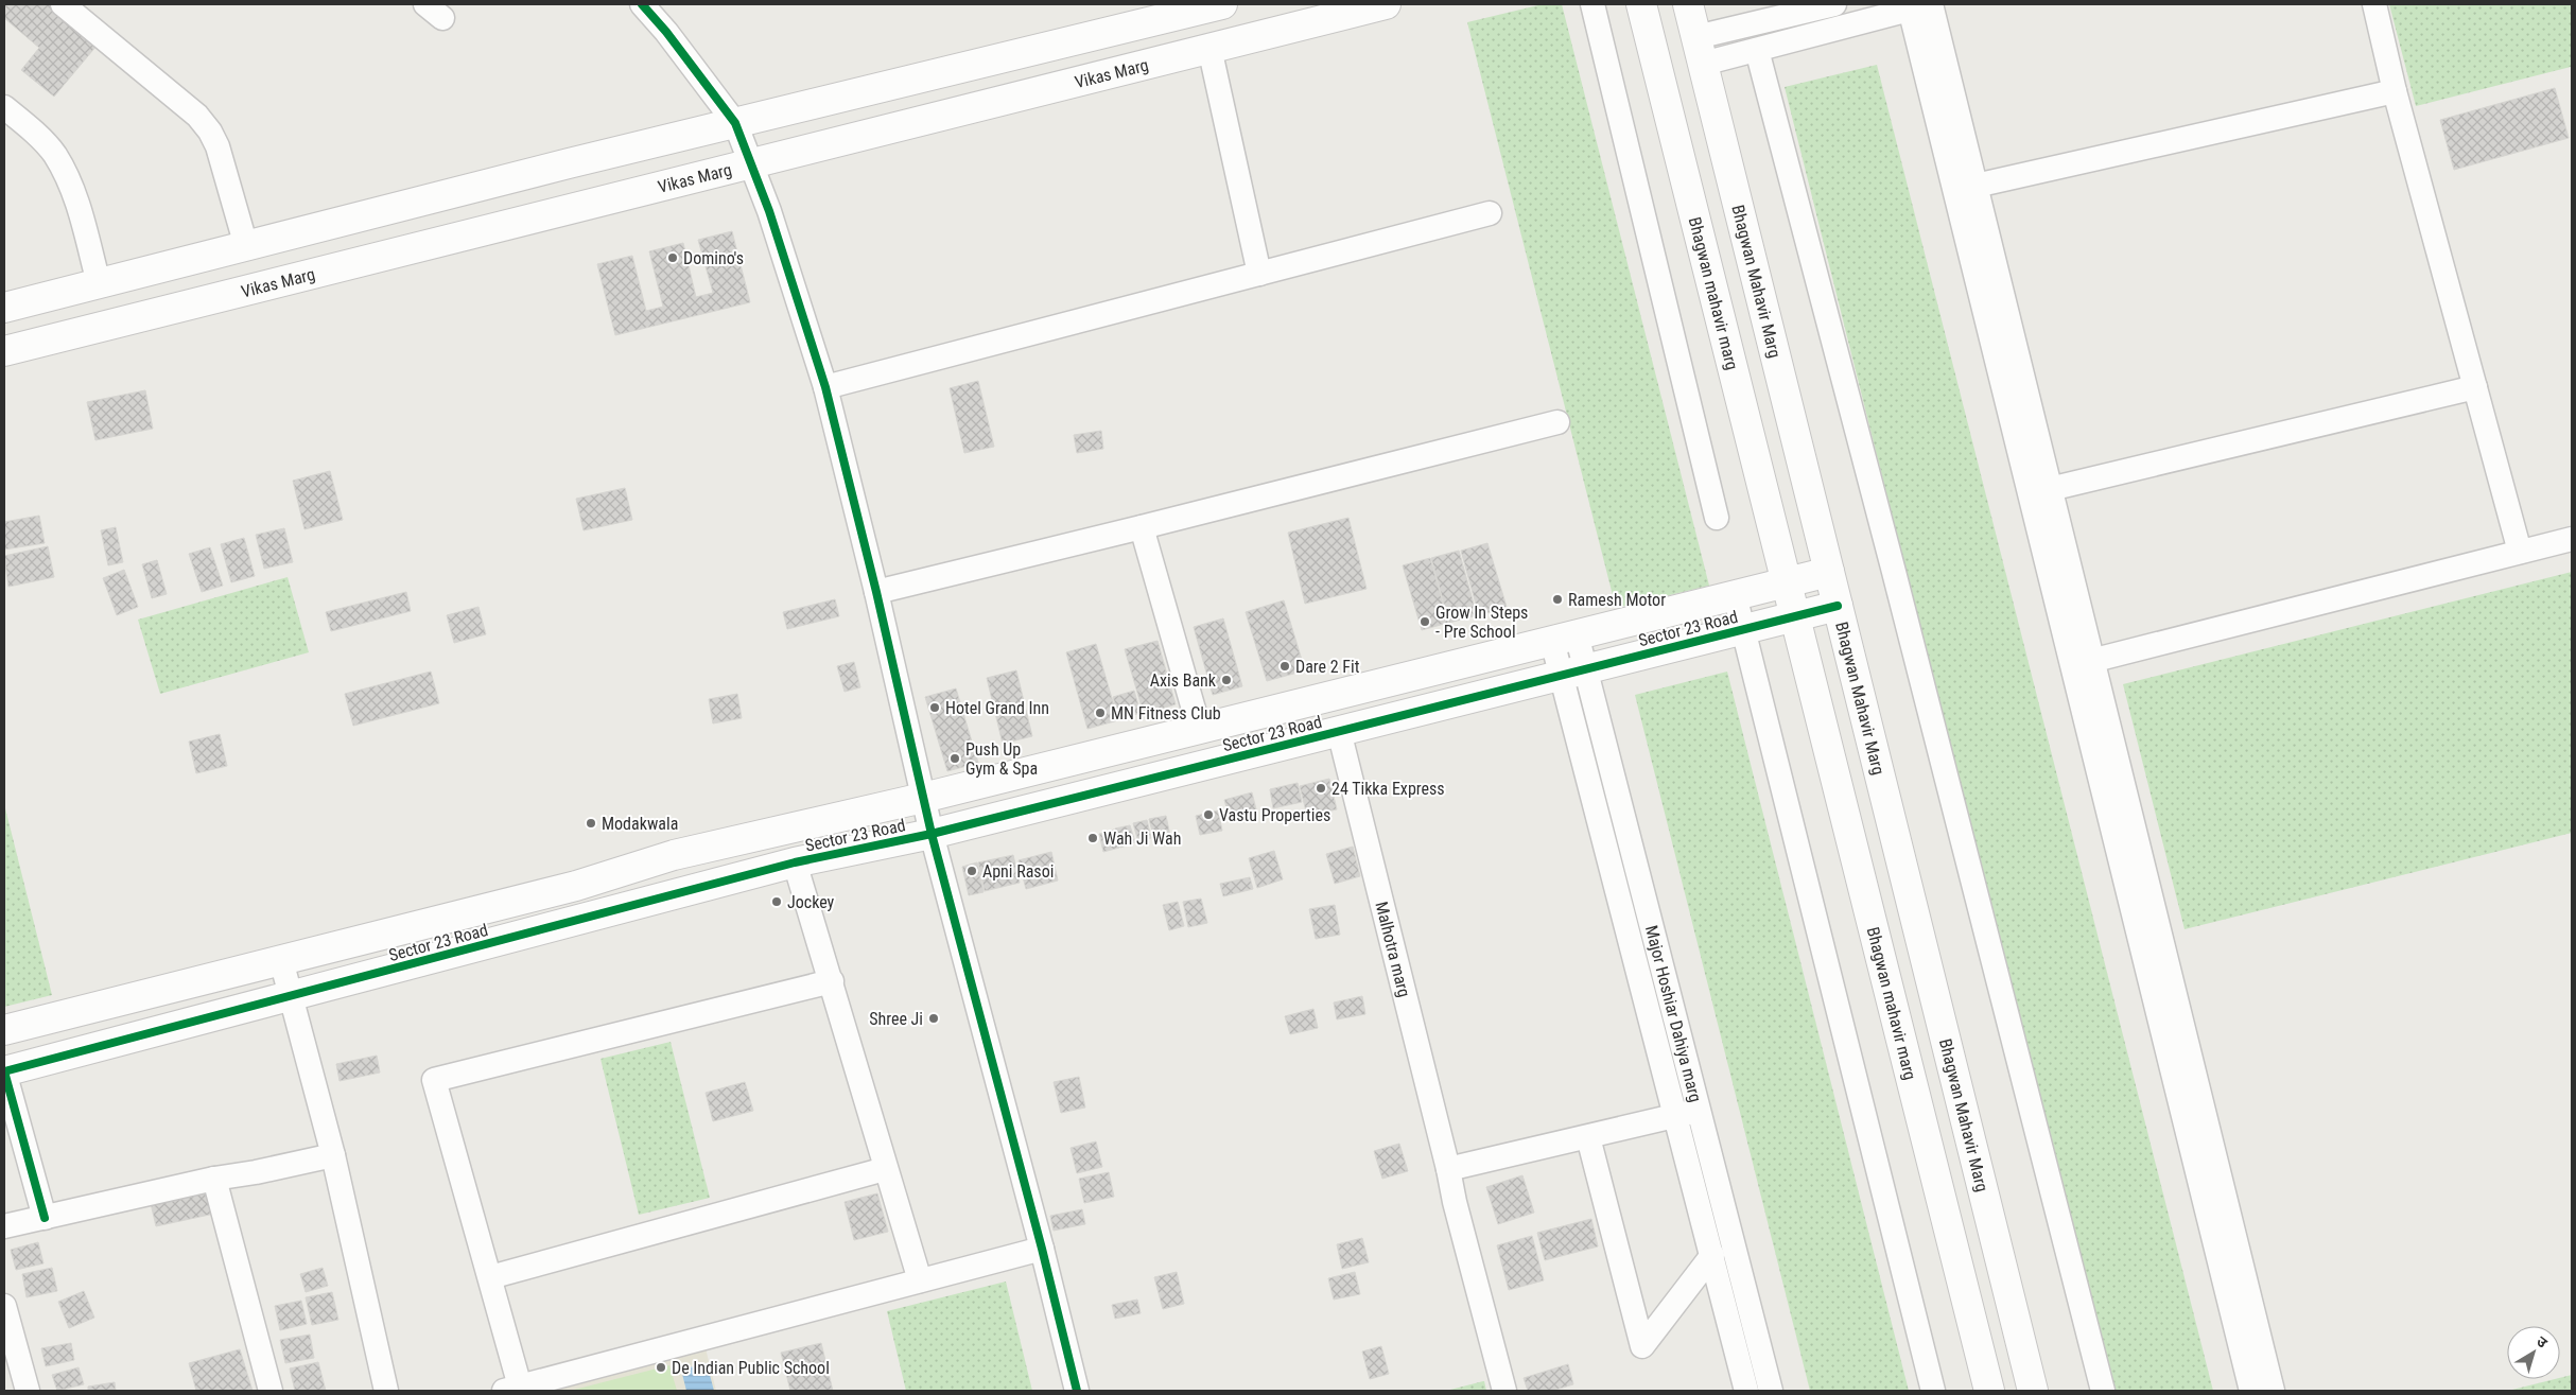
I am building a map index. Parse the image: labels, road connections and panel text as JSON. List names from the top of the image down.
{
  "streets": {
    "street": [
      "Vikas Marg",
      "Bhagwan Mahavir Marg",
      "Bhagwan mahavir marg",
      "Sector 23 Road",
      "Malhotra marg",
      "Major Hoshiar Dahiya marg"
    ]
  },
  "crossings": [
    ["Bhagwan Mahavir Marg", "Sector 23 Road"],
    ["Bhagwan mahavir marg", "Sector 23 Road"],
    ["Sector 23 Road", "Malhotra marg"],
    ["Sector 23 Road", "Major Hoshiar Dahiya marg"]
  ],
  "places": [
    "Domino's",
    "Ramesh Motor",
    "Grow In Steps - Pre School",
    "Dare 2 Fit",
    "Axis Bank",
    "Hotel Grand Inn",
    "MN Fitness Club",
    "Push Up Gym & Spa",
    "24 Tikka Express",
    "Vastu Properties",
    "Modakwala",
    "Wah Ji Wah",
    "Apni Rasoi",
    "Jockey",
    "Shree Ji",
    "De Indian Public School"
  ],
  "north": "top right"
}
